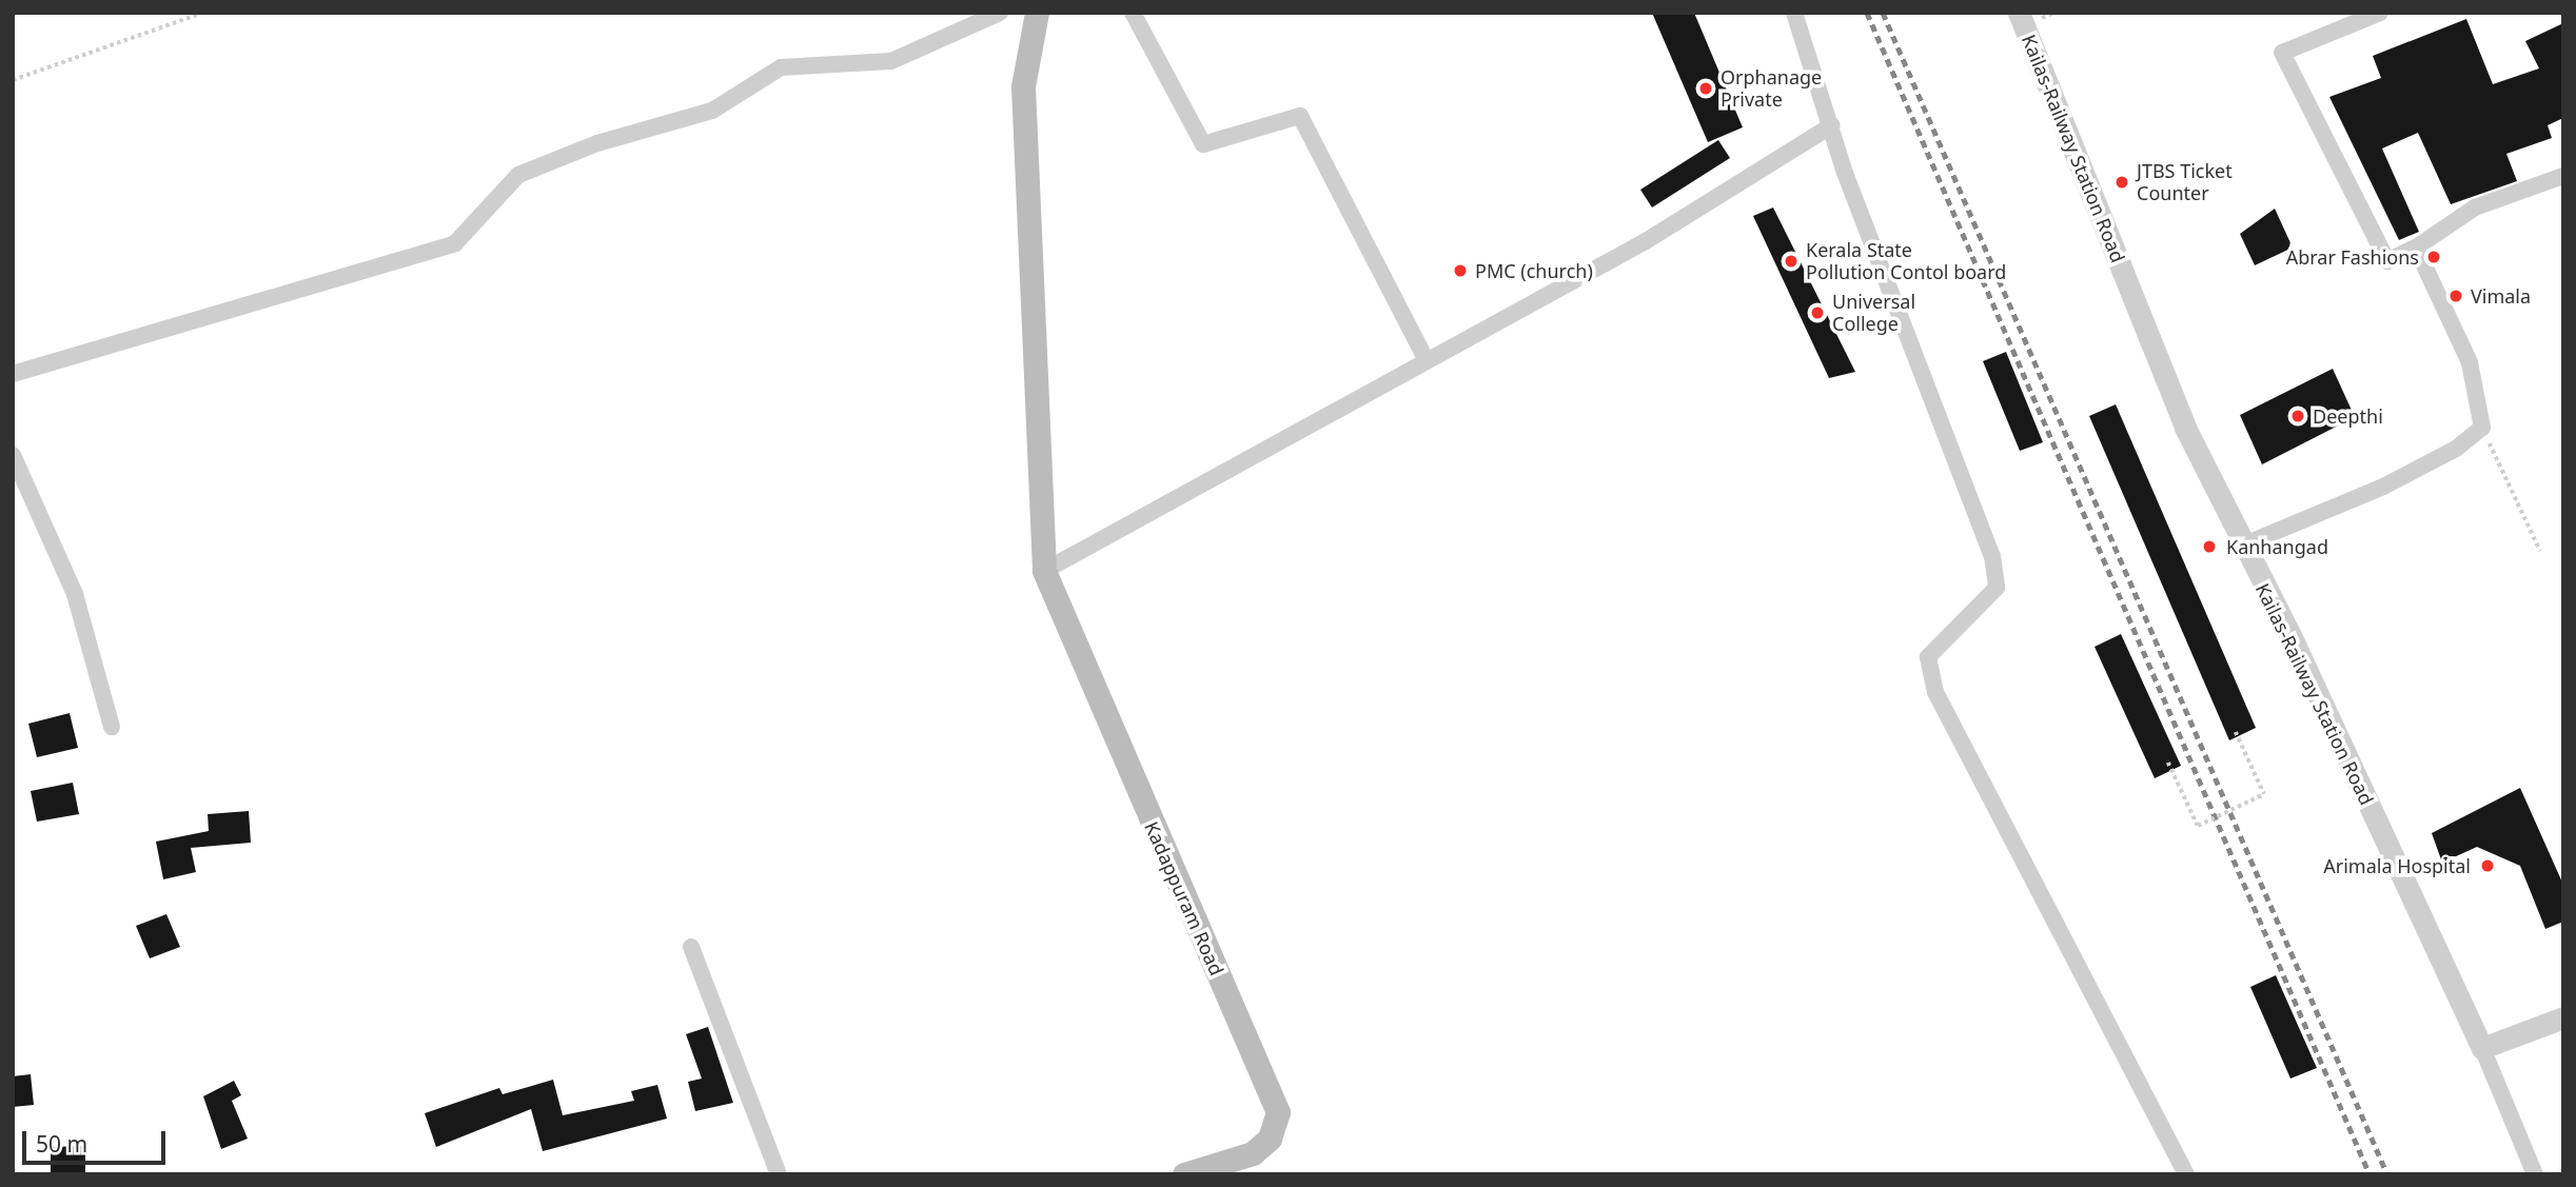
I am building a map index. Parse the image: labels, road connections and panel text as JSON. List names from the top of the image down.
{
  "streets": {
    "main road": ["Kadappuram Road"],
    "street": ["Kailas-Railway Station Road"]
  },
  "places": [
    "Orphanage Private",
    "JTBS Ticket Counter",
    "Abrar Fashions",
    "Kerala State Pollution Contol board",
    "PMC (church)",
    "Vimala",
    "Universal College",
    "Deepthi",
    "Kanhangad",
    "Arimala Hospital"
  ],
  "scale_bar": "50 m"
}
